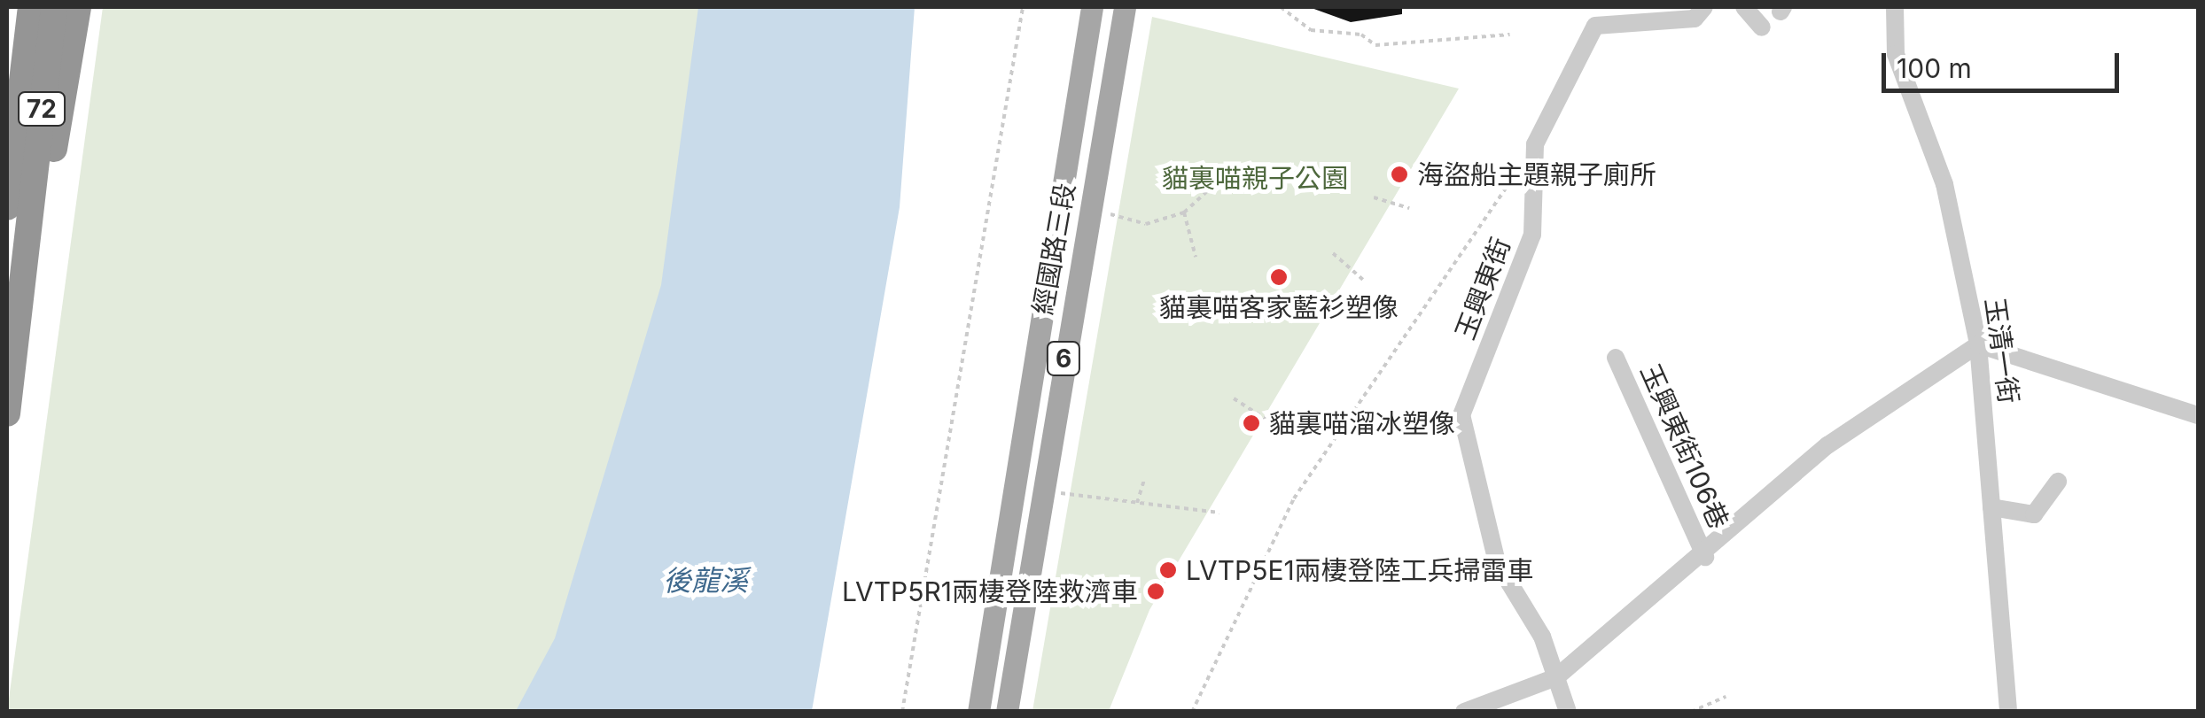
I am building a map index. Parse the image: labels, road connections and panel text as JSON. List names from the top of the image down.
{
  "streets": {
    "highway": ["72"],
    "main road": ["經國路三段", "6"],
    "lane": ["玉興東街", "玉清一街", "玉興東街106巷"]
  },
  "water": ["後龍溪"],
  "parks": ["貓裏喵親子公園"],
  "places": [
    "海盜船主題親子廁所",
    "貓裏喵客家藍衫塑像",
    "貓裏喵溜冰塑像",
    "LVTP5E1兩棲登陸工兵掃雷車",
    "LVTP5R1兩棲登陸救濟車"
  ],
  "scale_bar": "100 m"
}
